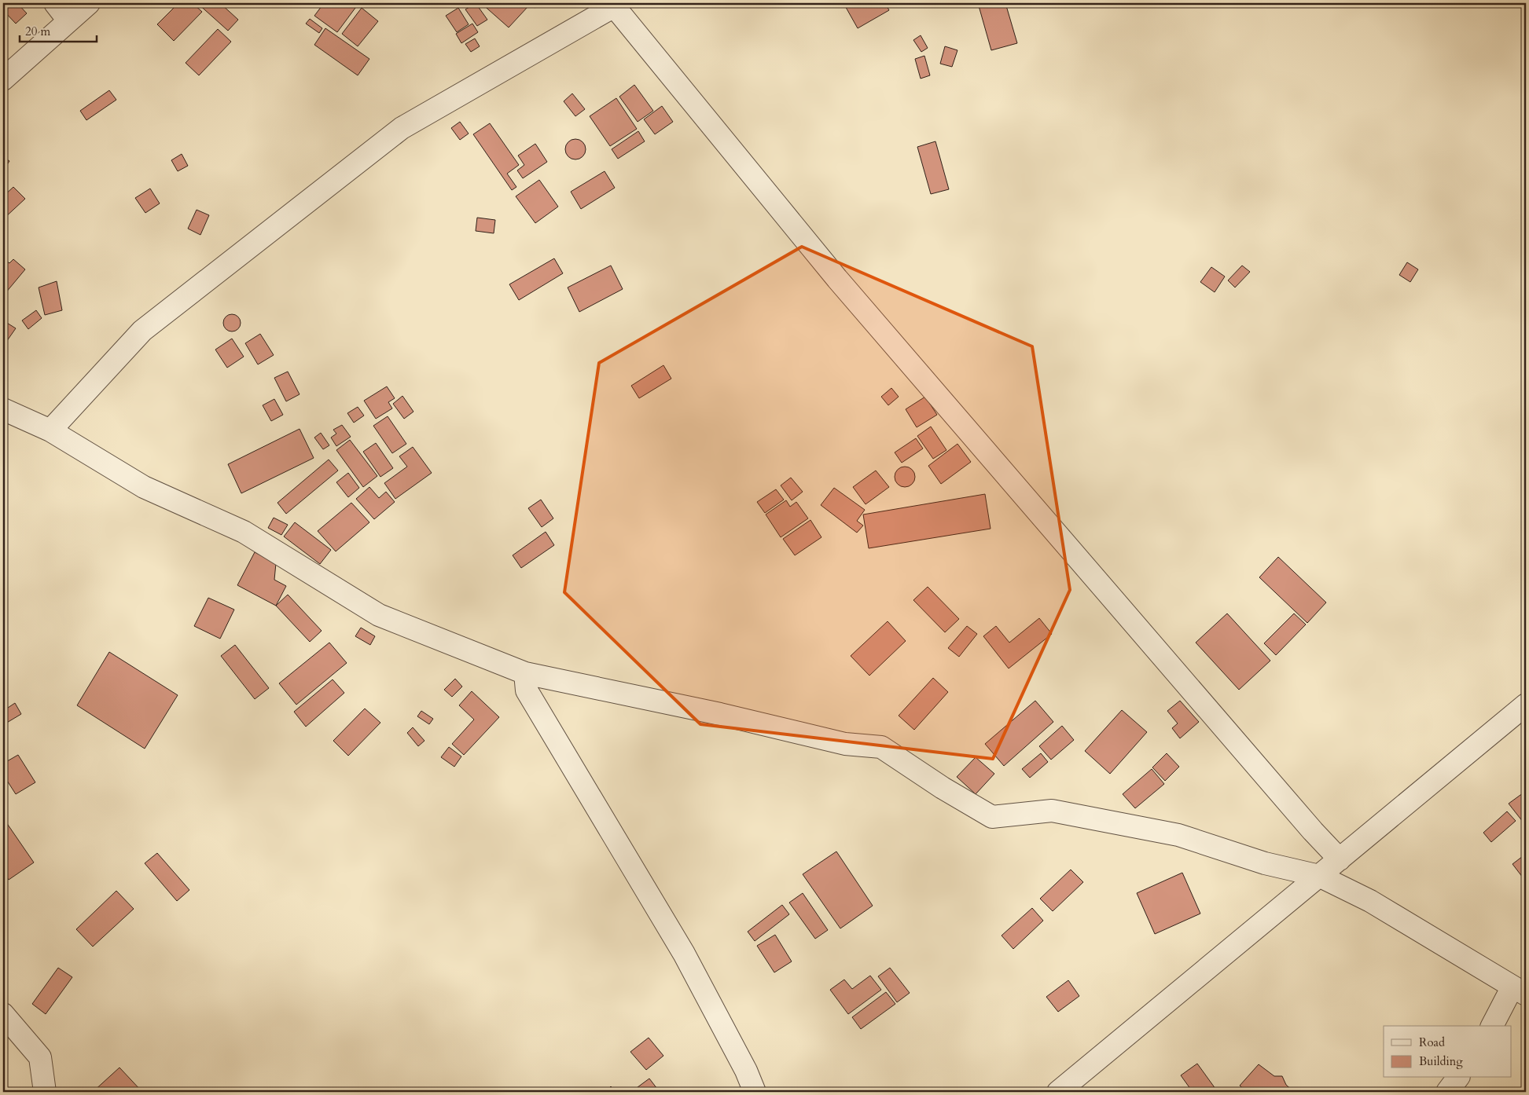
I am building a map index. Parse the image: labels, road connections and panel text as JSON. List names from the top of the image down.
{
  "legend": ["Road", "Building"],
  "scale_bar": "20 m"
}
